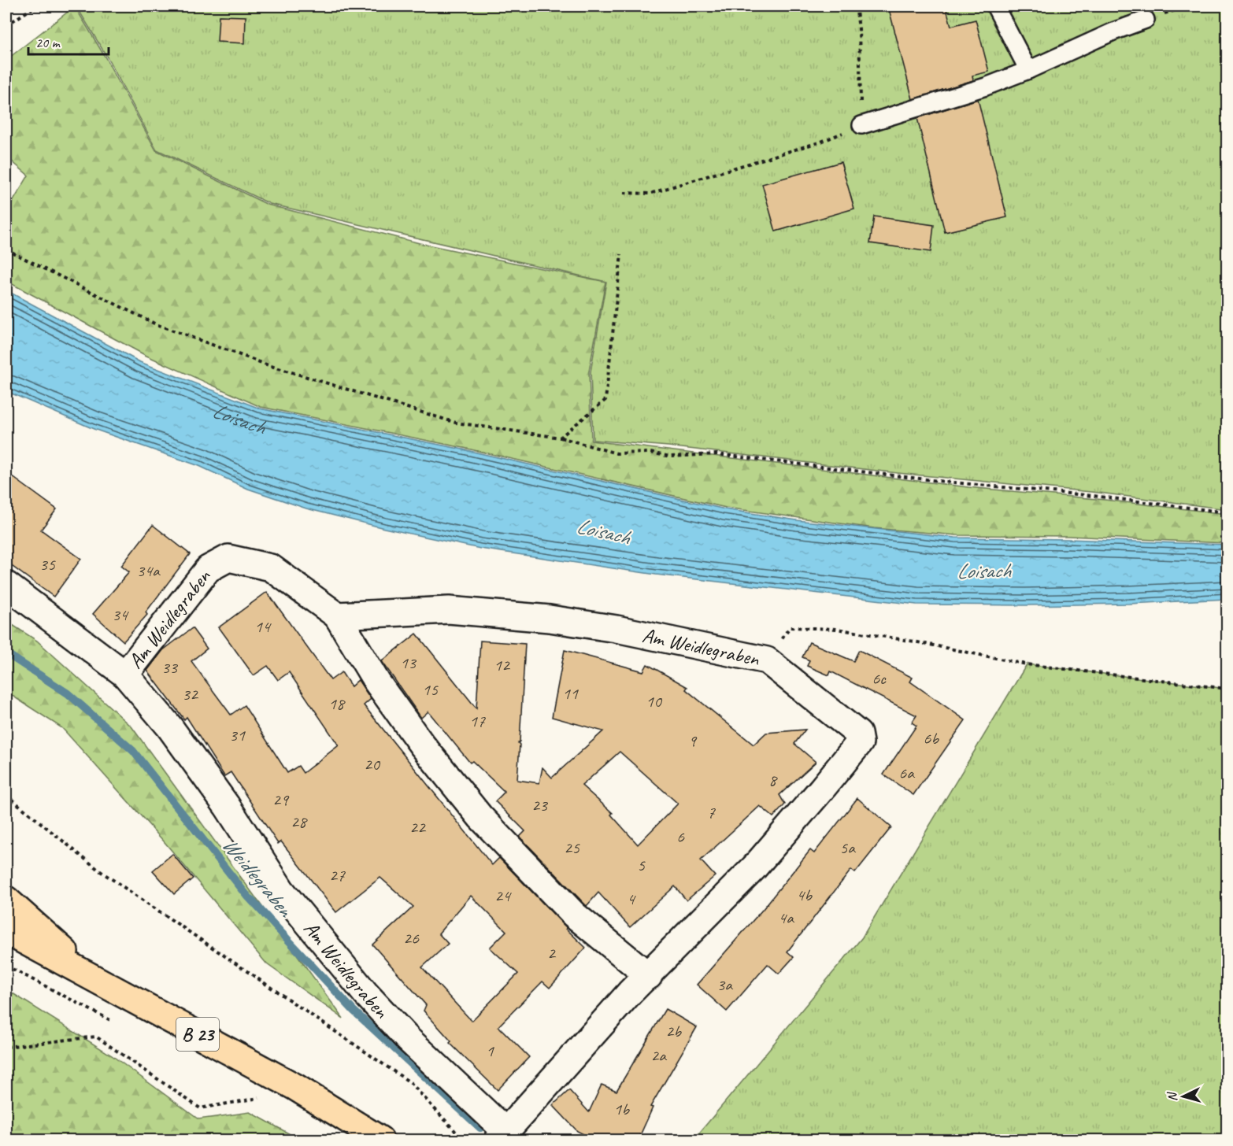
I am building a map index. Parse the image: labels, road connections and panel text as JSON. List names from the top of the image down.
{
  "streets": {
    "main road": ["B 23"],
    "street": ["Am Weidlegraben"]
  },
  "water": ["Loisach", "Weidlegraben"],
  "house_numbers": [
    "35",
    "34a",
    "34",
    "14",
    "13",
    "12",
    "33",
    "6c",
    "15",
    "11",
    "32",
    "10",
    "18",
    "17",
    "31",
    "6b",
    "9",
    "20",
    "6a",
    "8",
    "29",
    "23",
    "7",
    "28",
    "22",
    "6",
    "25",
    "5a",
    "5",
    "27",
    "4b",
    "24",
    "4",
    "4a",
    "26",
    "2",
    "3a",
    "2b",
    "1",
    "2a",
    "1b"
  ],
  "scale_bar": "20 m",
  "north": "left"
}
